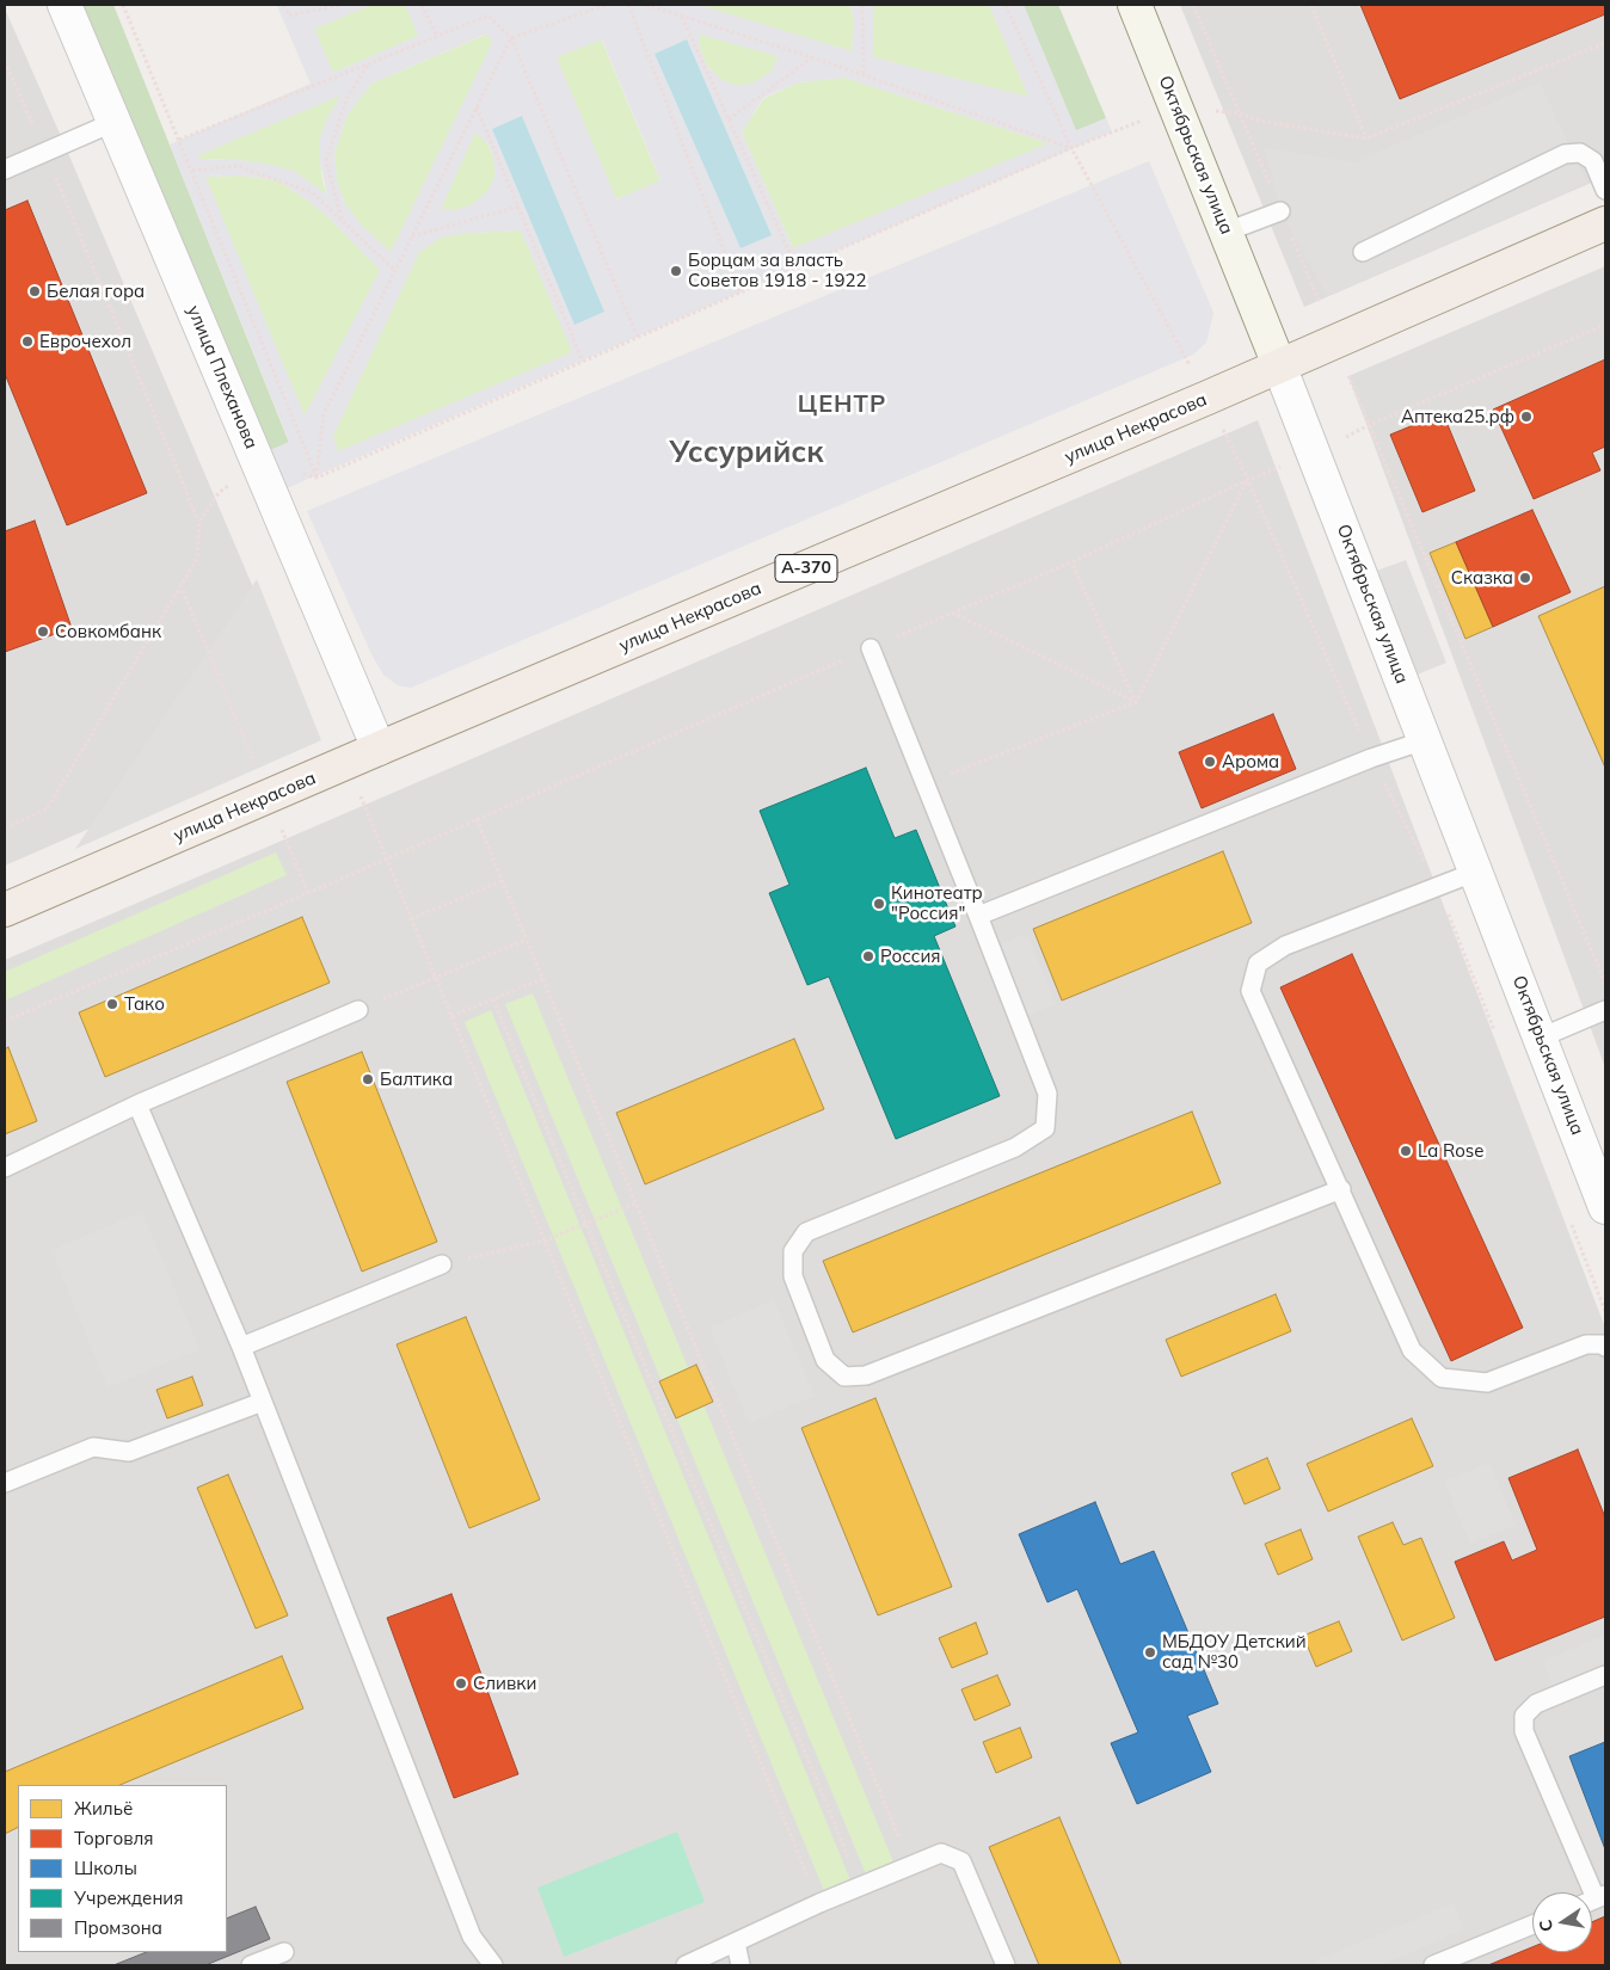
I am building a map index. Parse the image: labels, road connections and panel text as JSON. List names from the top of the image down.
{
  "streets": {
    "main road": ["улица Некрасова", "А-370"],
    "street": ["Октябрьская улица", "улица Плеханова"]
  },
  "crossings": [
    ["Октябрьская улица", "улица Некрасова"],
    ["улица Плеханова", "улица Некрасова"]
  ],
  "districts": ["ЦЕНТР", "Уссурийск"],
  "places": [
    "Борцам за власть Советов 1918 - 1922",
    "Белая гора",
    "Еврочехол",
    "Аптека25.рф",
    "Сказка",
    "Совкомбанк",
    "Арома",
    "Кинотеатр \"Россия\"",
    "Россия",
    "Тако",
    "Балтика",
    "La Rose",
    "МБДОУ Детский сад №30",
    "Сливки"
  ],
  "legend": [
    "Жильё",
    "Торговля",
    "Школы",
    "Учреждения",
    "Промзона"
  ],
  "north": "left"
}
